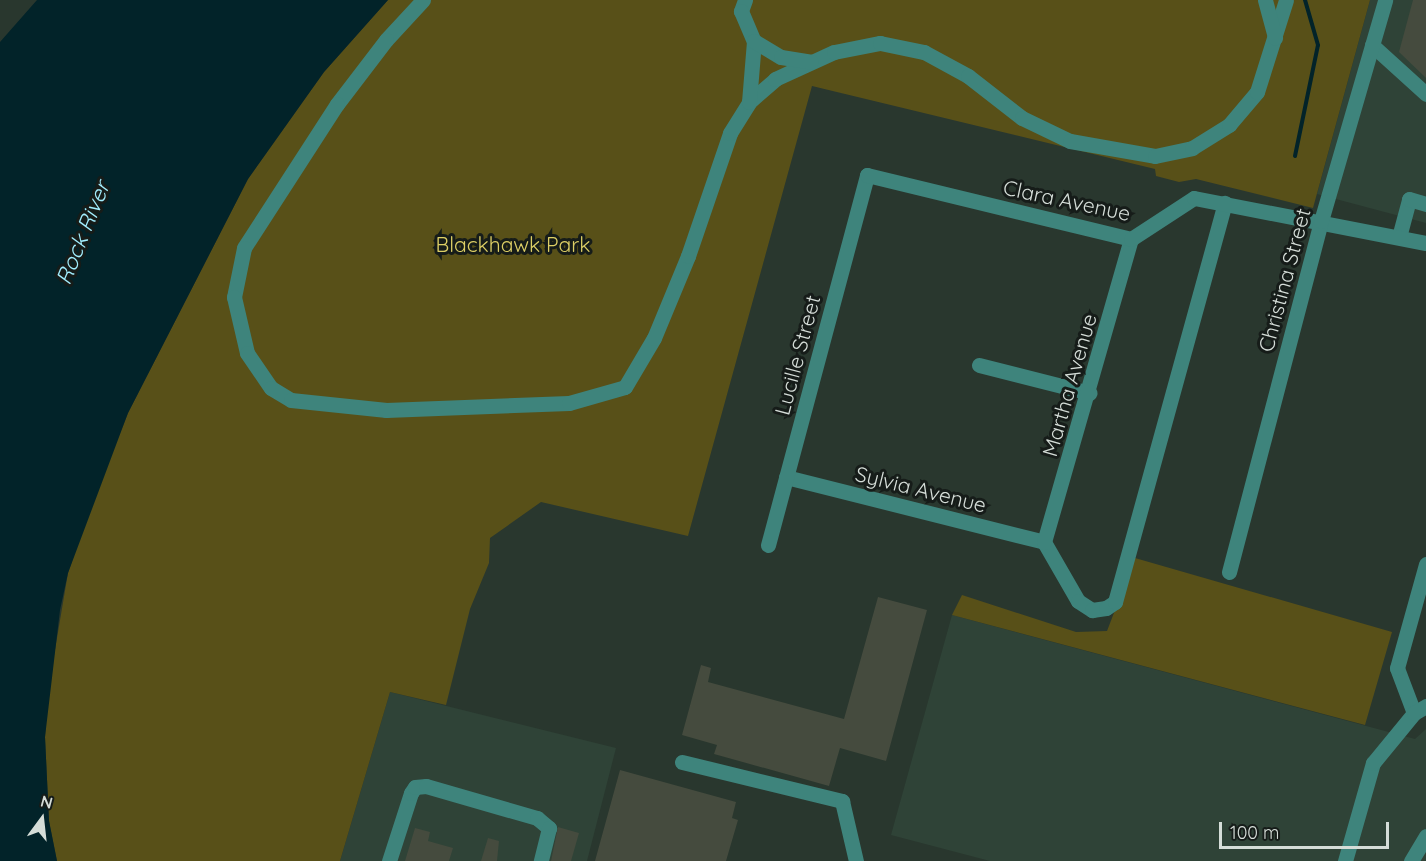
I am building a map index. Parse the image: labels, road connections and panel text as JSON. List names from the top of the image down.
{
  "streets": {
    "street": [
      "Clara Avenue",
      "Christina Street",
      "Lucille Street",
      "Martha Avenue",
      "Sylvia Avenue"
    ]
  },
  "crossings": [
    ["Clara Avenue", "Christina Street"],
    ["Clara Avenue", "Lucille Street"],
    ["Clara Avenue", "Martha Avenue"],
    ["Lucille Street", "Sylvia Avenue"],
    ["Martha Avenue", "Sylvia Avenue"]
  ],
  "water": ["Rock River"],
  "parks": ["Blackhawk Park"],
  "scale_bar": "100 m",
  "north": "top"
}
